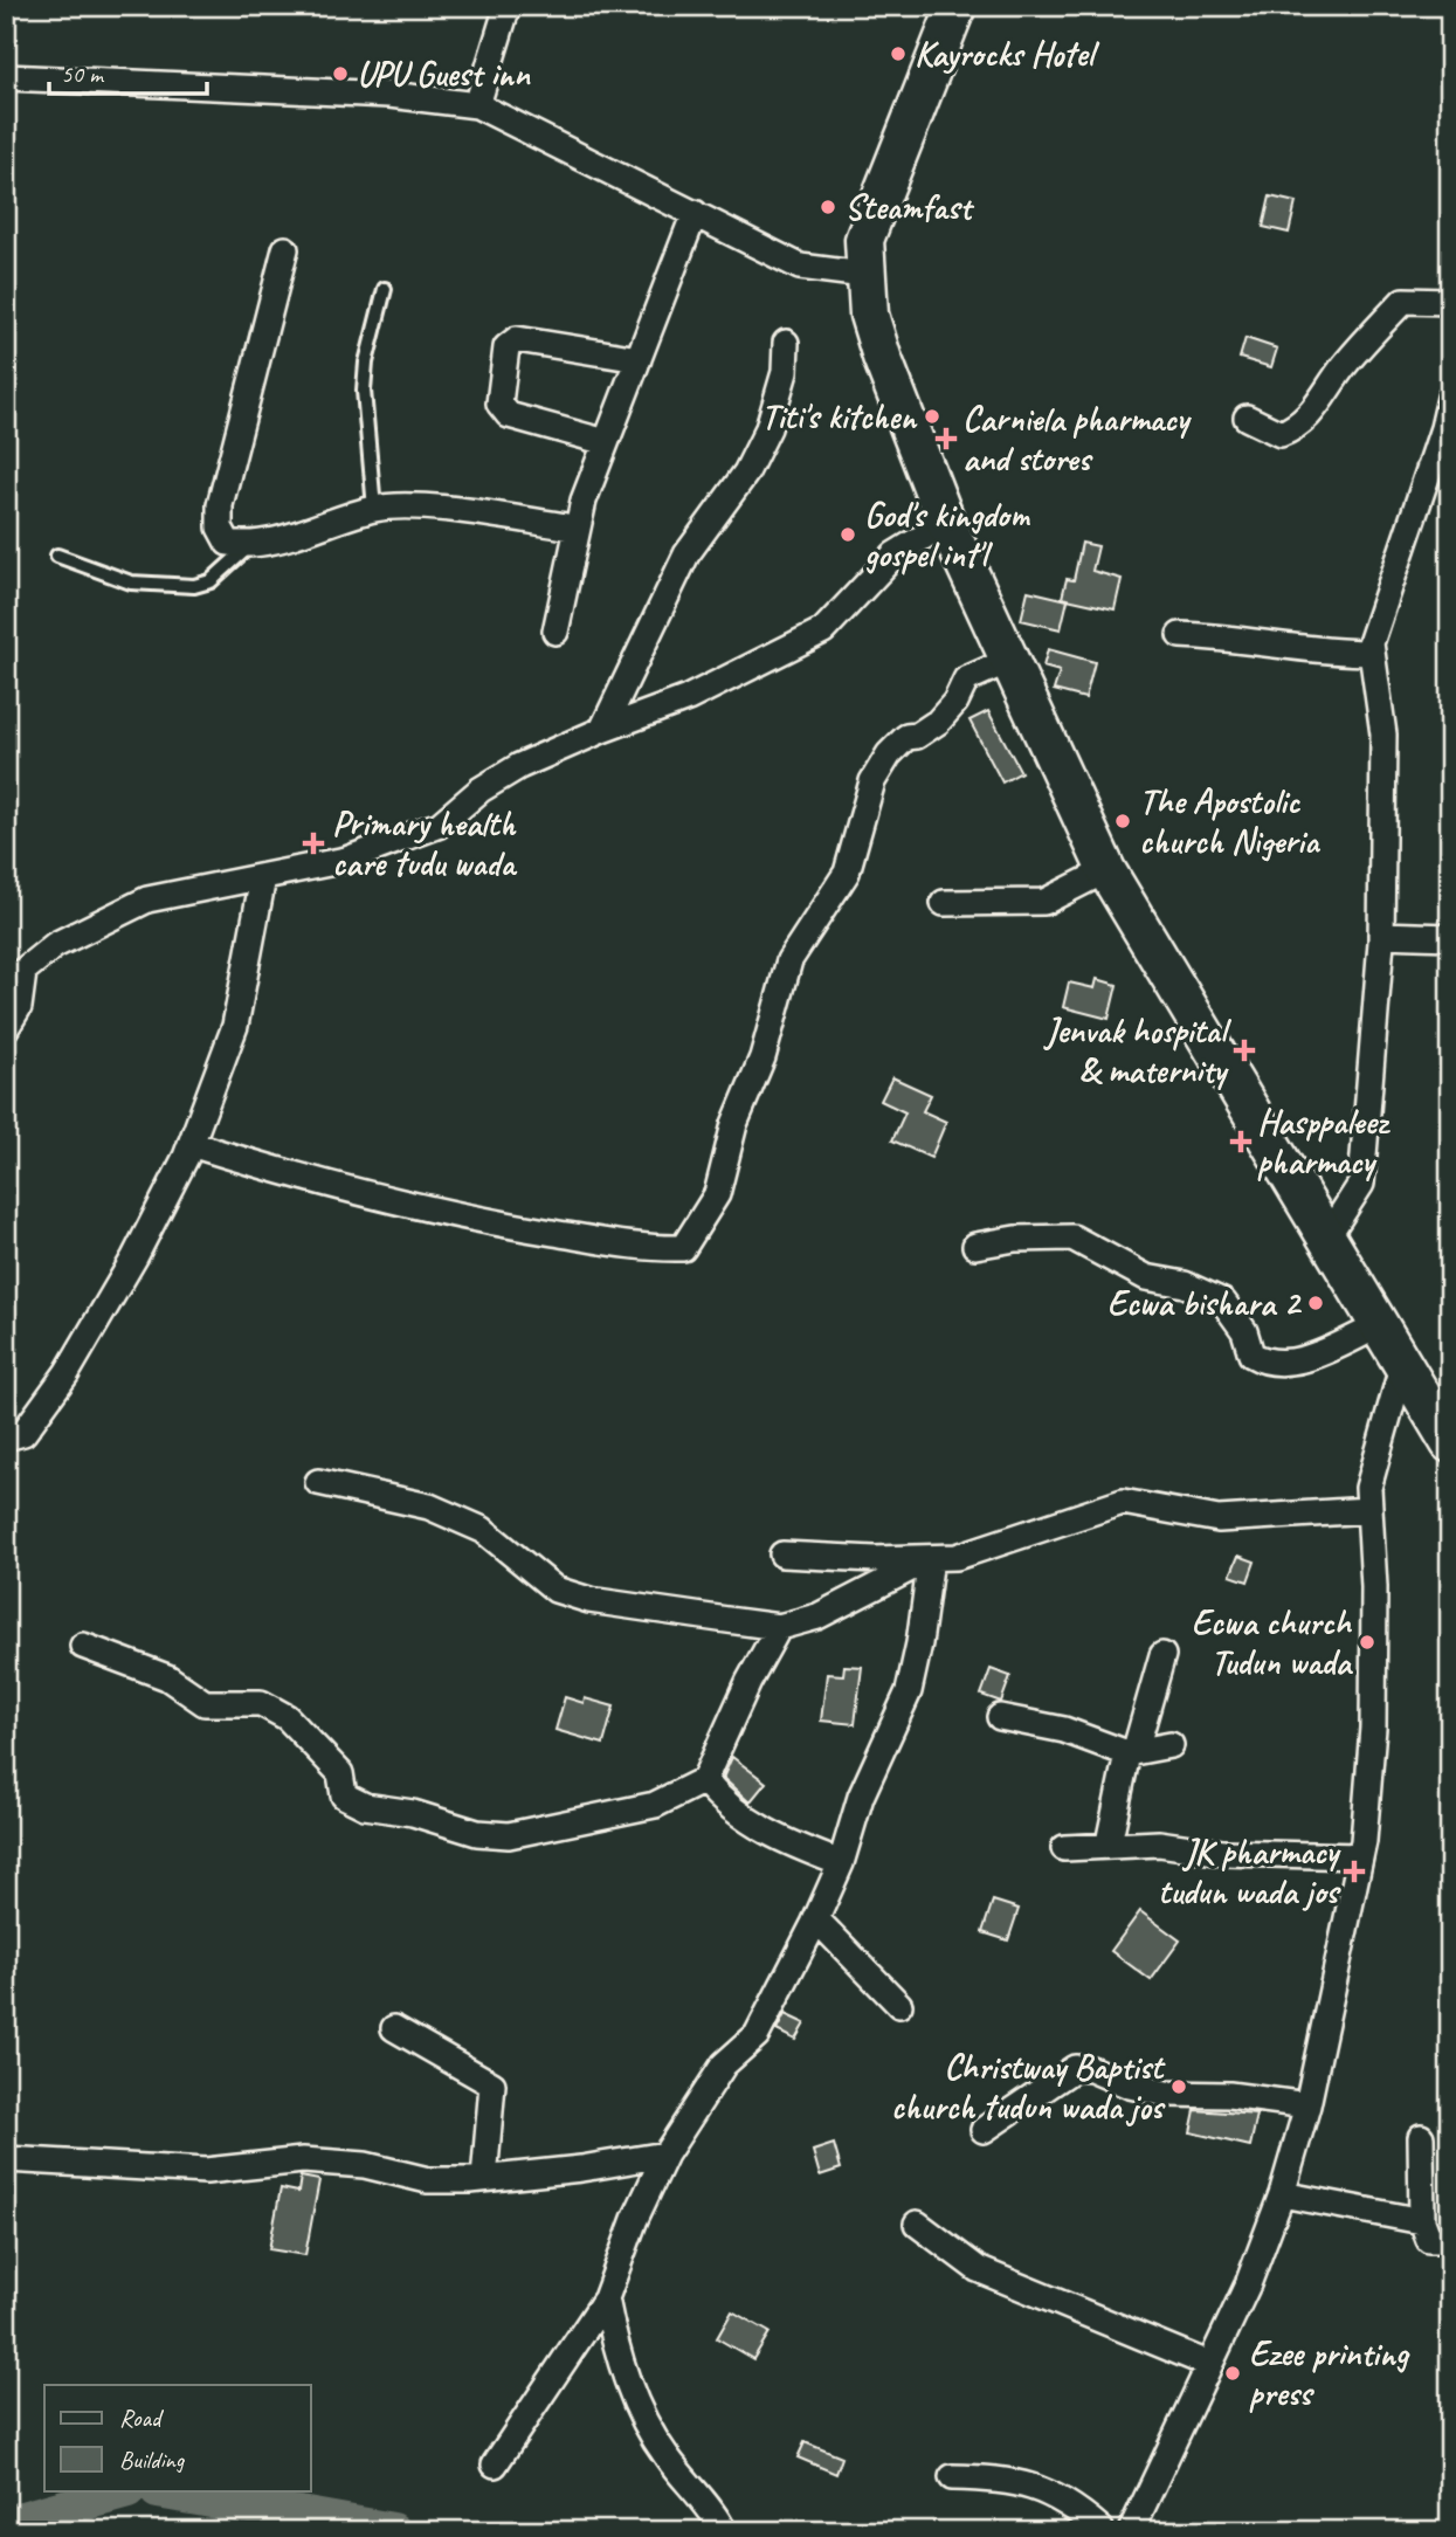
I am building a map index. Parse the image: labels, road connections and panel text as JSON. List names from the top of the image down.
{
  "places": {
    "other": [
      "Kayrocks Hotel",
      "UPU Guest inn",
      "Steamfast",
      "Titi's kitchen",
      "God's kingdom gospel int'l",
      "The Apostolic church Nigeria",
      "Ecwa bishara 2",
      "Ecwa church Tudun wada",
      "Christway Baptist church tudun wada jos",
      "Ezee printing press"
    ],
    "health": [
      "Carniela pharmacy and stores",
      "Primary health care tudu wada",
      "Jenvak hospital & maternity",
      "Hasppaleez pharmacy",
      "JK pharmacy tudun wada jos"
    ]
  },
  "legend": ["Road", "Building"],
  "scale_bar": "50 m"
}
